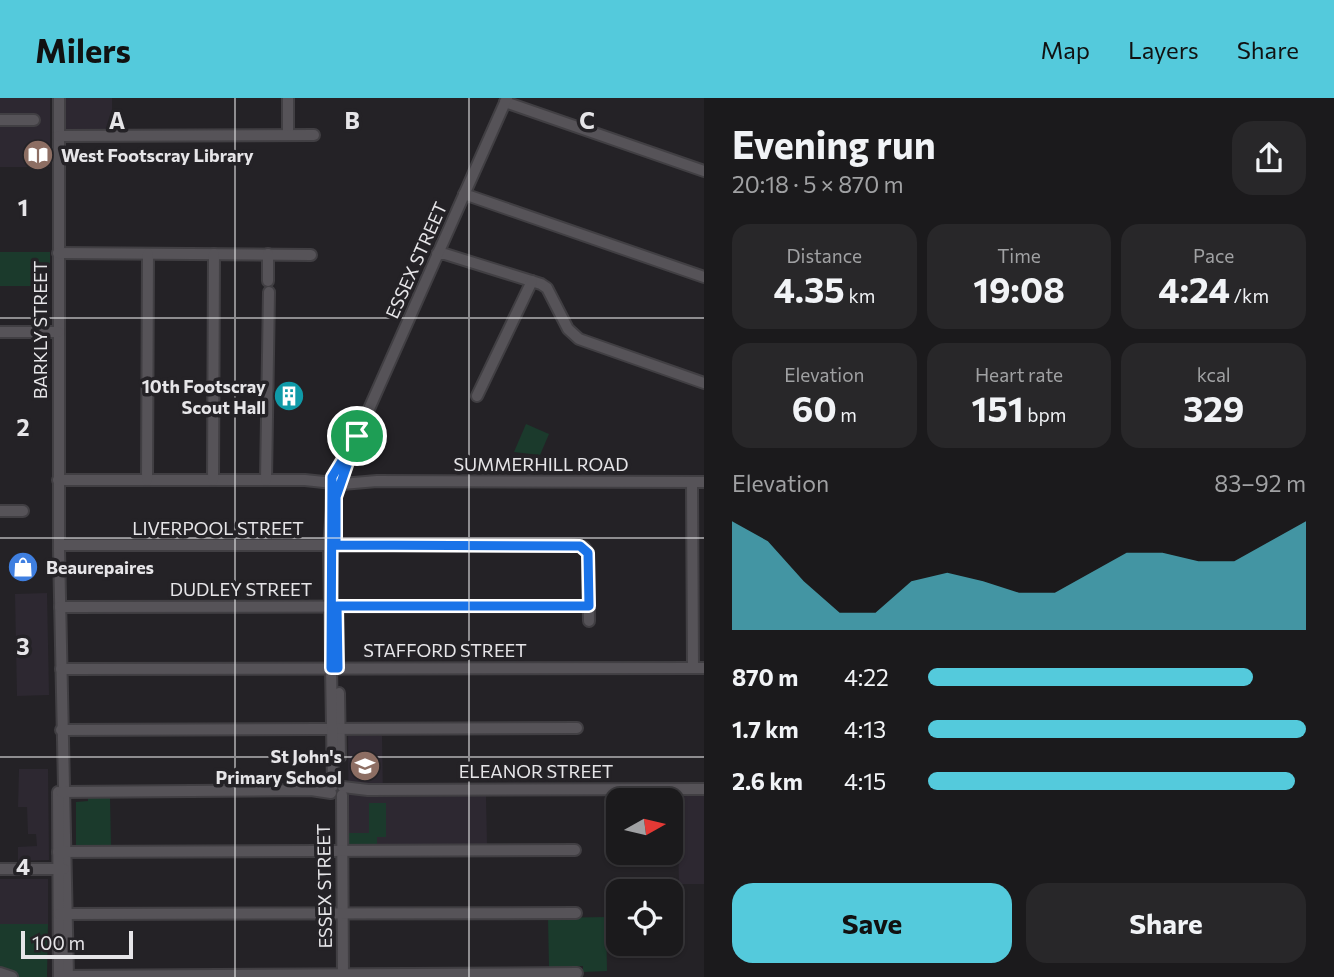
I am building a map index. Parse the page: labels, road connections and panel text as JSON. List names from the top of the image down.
{
  "streets": {
    "street": [
      "ESSEX STREET",
      "BARKLY STREET",
      "SUMMERHILL ROAD",
      "LIVERPOOL STREET",
      "DUDLEY STREET",
      "STAFFORD STREET",
      "ELEANOR STREET"
    ]
  },
  "crossings": [
    ["ESSEX STREET", "SUMMERHILL ROAD"],
    ["ESSEX STREET", "LIVERPOOL STREET"],
    ["ESSEX STREET", "DUDLEY STREET"],
    ["ESSEX STREET", "STAFFORD STREET"],
    ["ESSEX STREET", "ELEANOR STREET"],
    ["BARKLY STREET", "SUMMERHILL ROAD"],
    ["BARKLY STREET", "LIVERPOOL STREET"],
    ["BARKLY STREET", "DUDLEY STREET"],
    ["BARKLY STREET", "STAFFORD STREET"],
    ["BARKLY STREET", "ELEANOR STREET"],
    ["LIVERPOOL STREET", "DUDLEY STREET"]
  ],
  "places": {
    "library": ["West Footscray Library"],
    "building": ["10th Footscray Scout Hall"],
    "shop": ["Beaurepaires"],
    "school or university": ["St John's Primary School"]
  },
  "scale_bar": "100 m",
  "north": "right",
  "page": {
    "header": "Milers",
    "nav": ["Map", "Layers", "Share"],
    "heading": ["Evening run", "20:18 · 5 × 870 m"],
    "stats": [
      ["Distance", "4.35 km"],
      ["Time", "19:08"],
      ["Pace", "4:24 /km"],
      ["Elevation", "60 m"],
      ["Heart rate", "151 bpm"],
      ["kcal", "329"]
    ],
    "chart": ["Elevation", "83–92 m"],
    "list": [
      {
        "name": "870 m",
        "note": "4:22"
      },
      {
        "name": "1.7 km",
        "note": "4:13"
      },
      {
        "name": "2.6 km",
        "note": "4:15"
      }
    ],
    "buttons": ["Save", "Share"],
    "scale": "100 m"
  },
  "grid": {
    "columns": ["A", "B", "C"],
    "rows": [
      "1",
      "2",
      "3",
      "4"
    ]
  }
}
